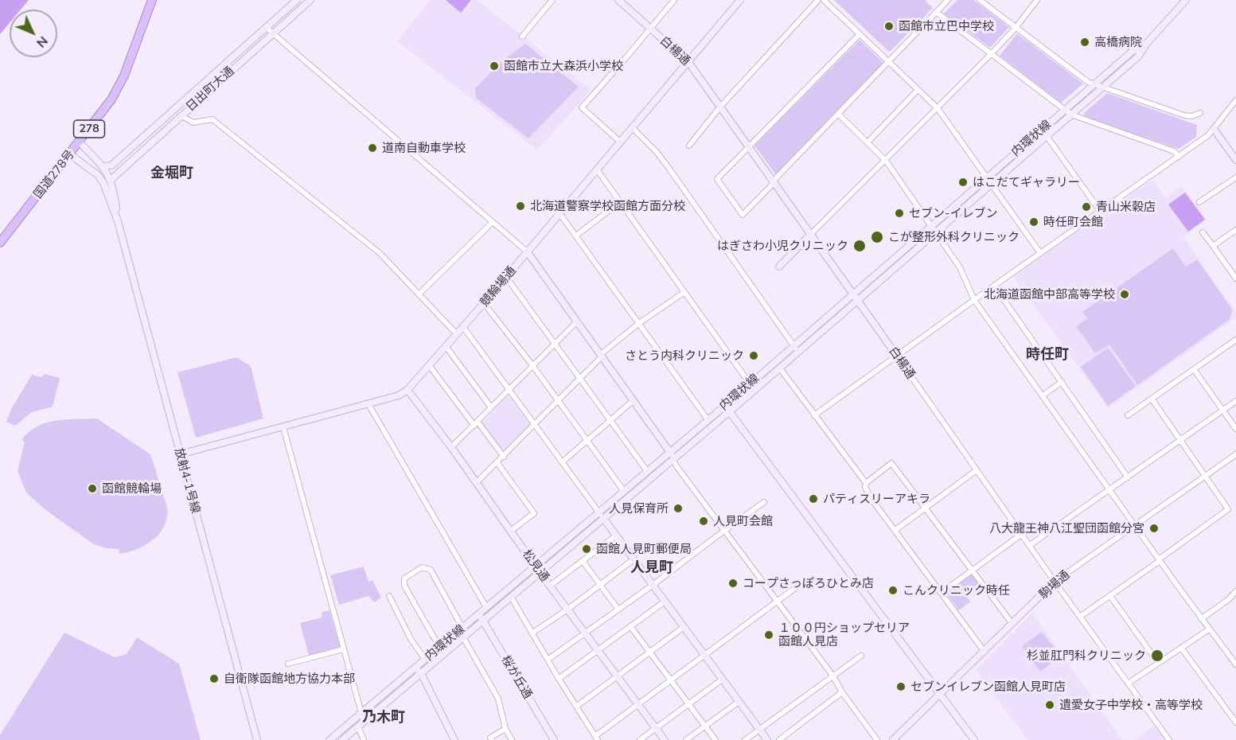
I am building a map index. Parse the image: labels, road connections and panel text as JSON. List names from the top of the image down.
{
  "streets": {
    "highway": ["278", "国道278号"],
    "street": [
      "白楊通",
      "日出町大通",
      "内環状線",
      "競輪場通",
      "放射4-1号線",
      "松見通",
      "駒場通",
      "桜が丘通"
    ]
  },
  "crossings": [
    ["白楊通", "内環状線"],
    ["白楊通", "競輪場通"],
    ["白楊通", "駒場通"],
    ["日出町大通", "放射4-1号線"],
    ["内環状線", "松見通"],
    ["内環状線", "桜が丘通"],
    ["国道278号", "放射4-1号線"],
    ["競輪場通", "放射4-1号線"],
    ["競輪場通", "松見通"]
  ],
  "districts": [
    "金堀町",
    "時任町",
    "人見町",
    "乃木町"
  ],
  "places": [
    "函館市立巴中学校",
    "高橋病院",
    "函館市立大森浜小学校",
    "道南自動車学校",
    "はこだてギャラリー",
    "北海道警察学校函館方面分校",
    "青山米穀店",
    "セブン-イレブン",
    "時任町会館",
    "こが整形外科クリニック",
    "はぎさわ小児クリニック",
    "北海道函館中部高等学校",
    "さとう内科クリニック",
    "函館競輪場",
    "パティスリーアキラ",
    "人見保育所",
    "人見町会館",
    "八大龍王神八江聖団函館分宮",
    "函館人見町郵便局",
    "コープさっぽろひとみ店",
    "こんクリニック時任",
    "１００円ショップセリア 函館人見店",
    "杉並肛門科クリニック",
    "自衛隊函館地方協力本部",
    "セブンイレブン函館人見町店",
    "遺愛女子中学校・高等学校"
  ],
  "north": "bottom right"
}
